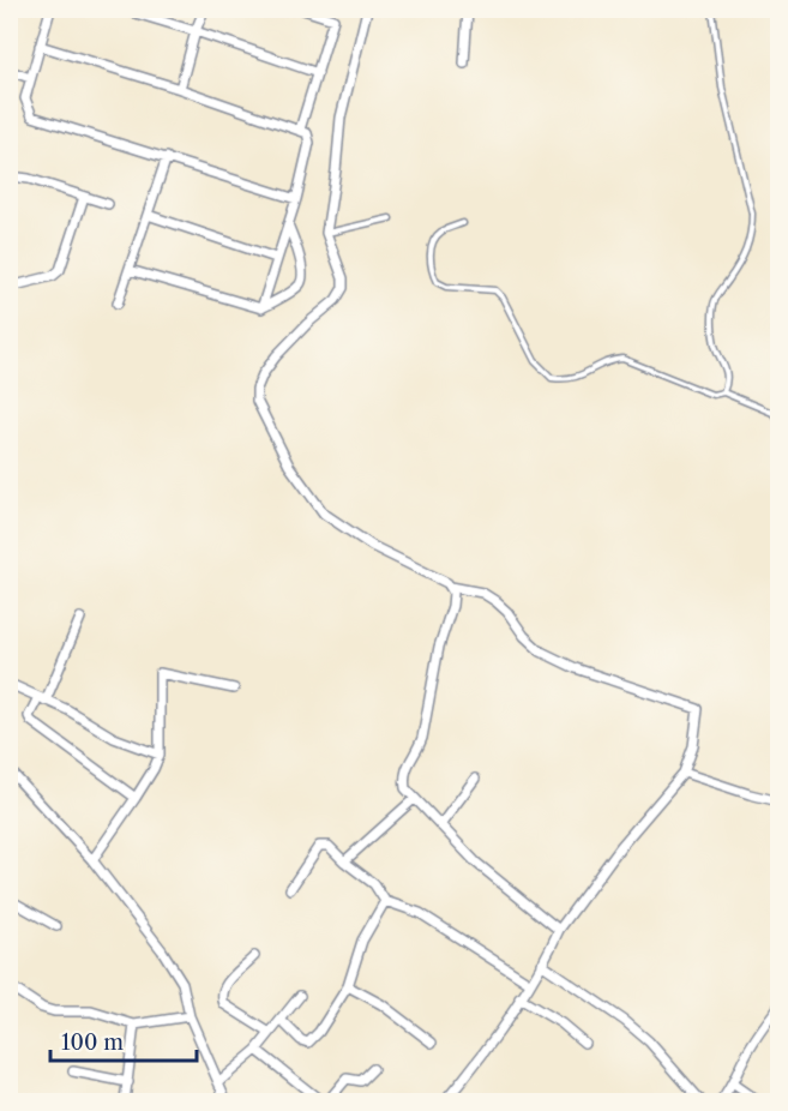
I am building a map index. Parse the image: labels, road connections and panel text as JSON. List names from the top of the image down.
{
  "scale_bar": "100 m"
}
